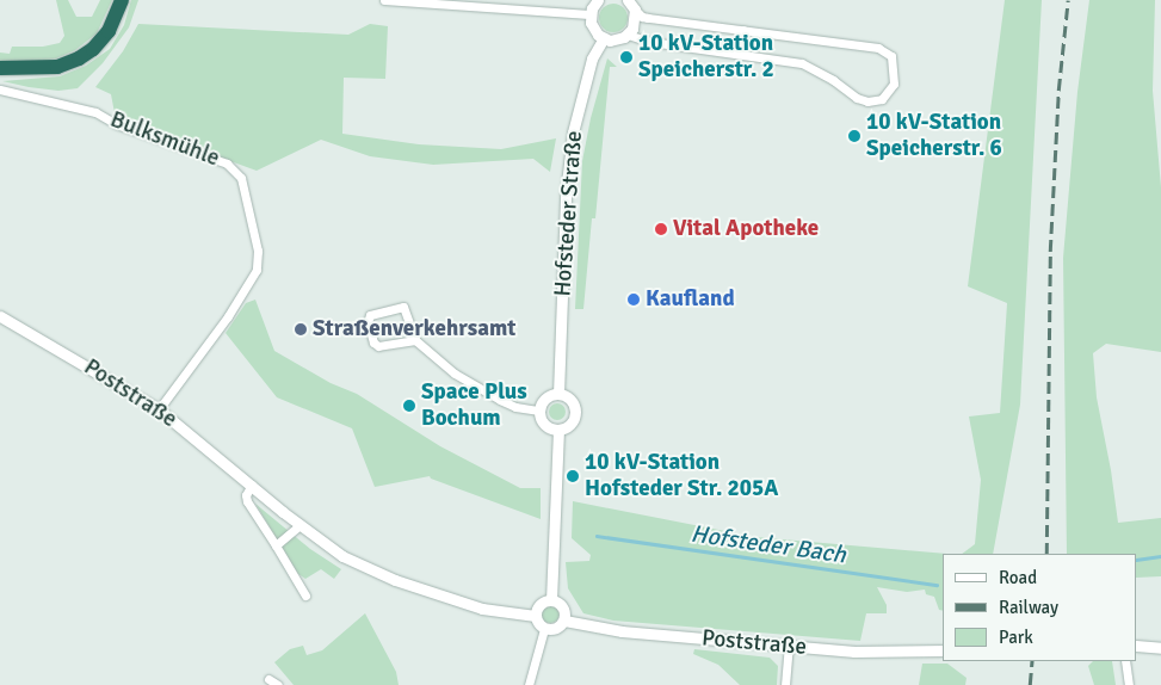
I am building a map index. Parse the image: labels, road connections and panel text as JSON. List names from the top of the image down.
{
  "streets": {
    "street": ["Bulksmühle", "Hofsteder Straße", "Poststraße"]
  },
  "crossings": [
    ["Bulksmühle", "Poststraße"]
  ],
  "water": ["Hofsteder Bach"],
  "places": [
    "10 kV-Station Speicherstr. 2",
    "10 kV-Station Speicherstr. 6",
    "Vital Apotheke",
    "Kaufland",
    "Straßenverkehrsamt",
    "Space Plus Bochum",
    "10 kV-Station Hofsteder Str. 205A"
  ],
  "legend": ["Road", "Railway", "Park"]
}
